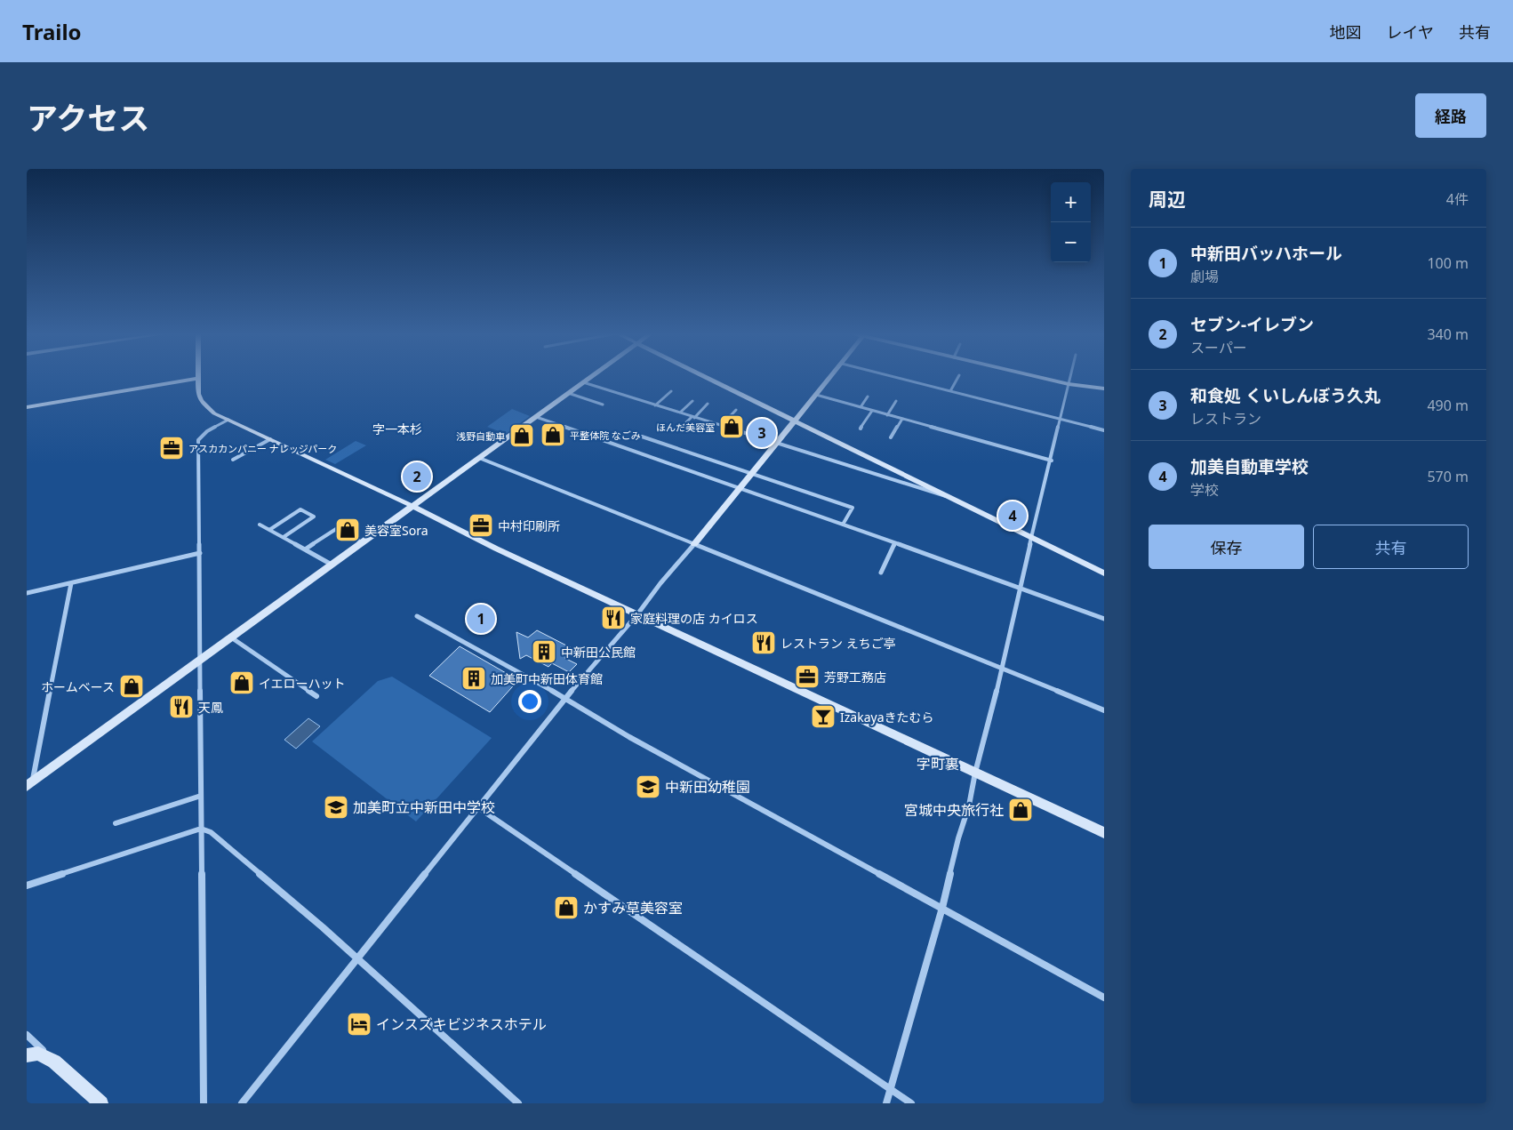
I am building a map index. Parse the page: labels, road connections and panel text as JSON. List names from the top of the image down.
{
  "districts": ["字一本杉", "字町裏"],
  "places": {
    "shop": [
      "ほんだ美容室",
      "平整体院 なごみ",
      "浅野自動車",
      "美容室Sora",
      "イエローハット",
      "ホームベース",
      "宮城中央旅行社",
      "かすみ草美容室"
    ],
    "office": ["アスカカンパニー ナレッジパーク", "中村印刷所", "芳野工務店"],
    "restaurant": ["家庭料理の店 カイロス", "レストラン えちご亭", "天鳳"],
    "building": ["中新田公民館", "加美町中新田体育館"],
    "bar": ["Izakayaきたむら"],
    "school or university": ["中新田幼稚園", "加美町立中新田中学校"],
    "hotel": ["インスズキビジネスホテル"]
  },
  "page": {
    "header": "Trailo",
    "nav": ["地図", "レイヤ", "共有"],
    "title": "アクセス",
    "buttons": [
      "経路",
      ["保存", "共有"]
    ],
    "heading": ["周辺", "4件"],
    "map_buttons": ["+", "−"],
    "list": [
      {
        "mark": "1",
        "name": "中新田バッハホール",
        "note": "劇場",
        "value": "100 m"
      },
      {
        "mark": "2",
        "name": "セブン-イレブン",
        "note": "スーパー",
        "value": "340 m"
      },
      {
        "mark": "3",
        "name": "和食処 くいしんぼう久丸",
        "note": "レストラン",
        "value": "490 m"
      },
      {
        "mark": "4",
        "name": "加美自動車学校",
        "note": "学校",
        "value": "570 m"
      }
    ],
    "pins": [
      "3",
      "2",
      "4",
      "1"
    ]
  }
}
